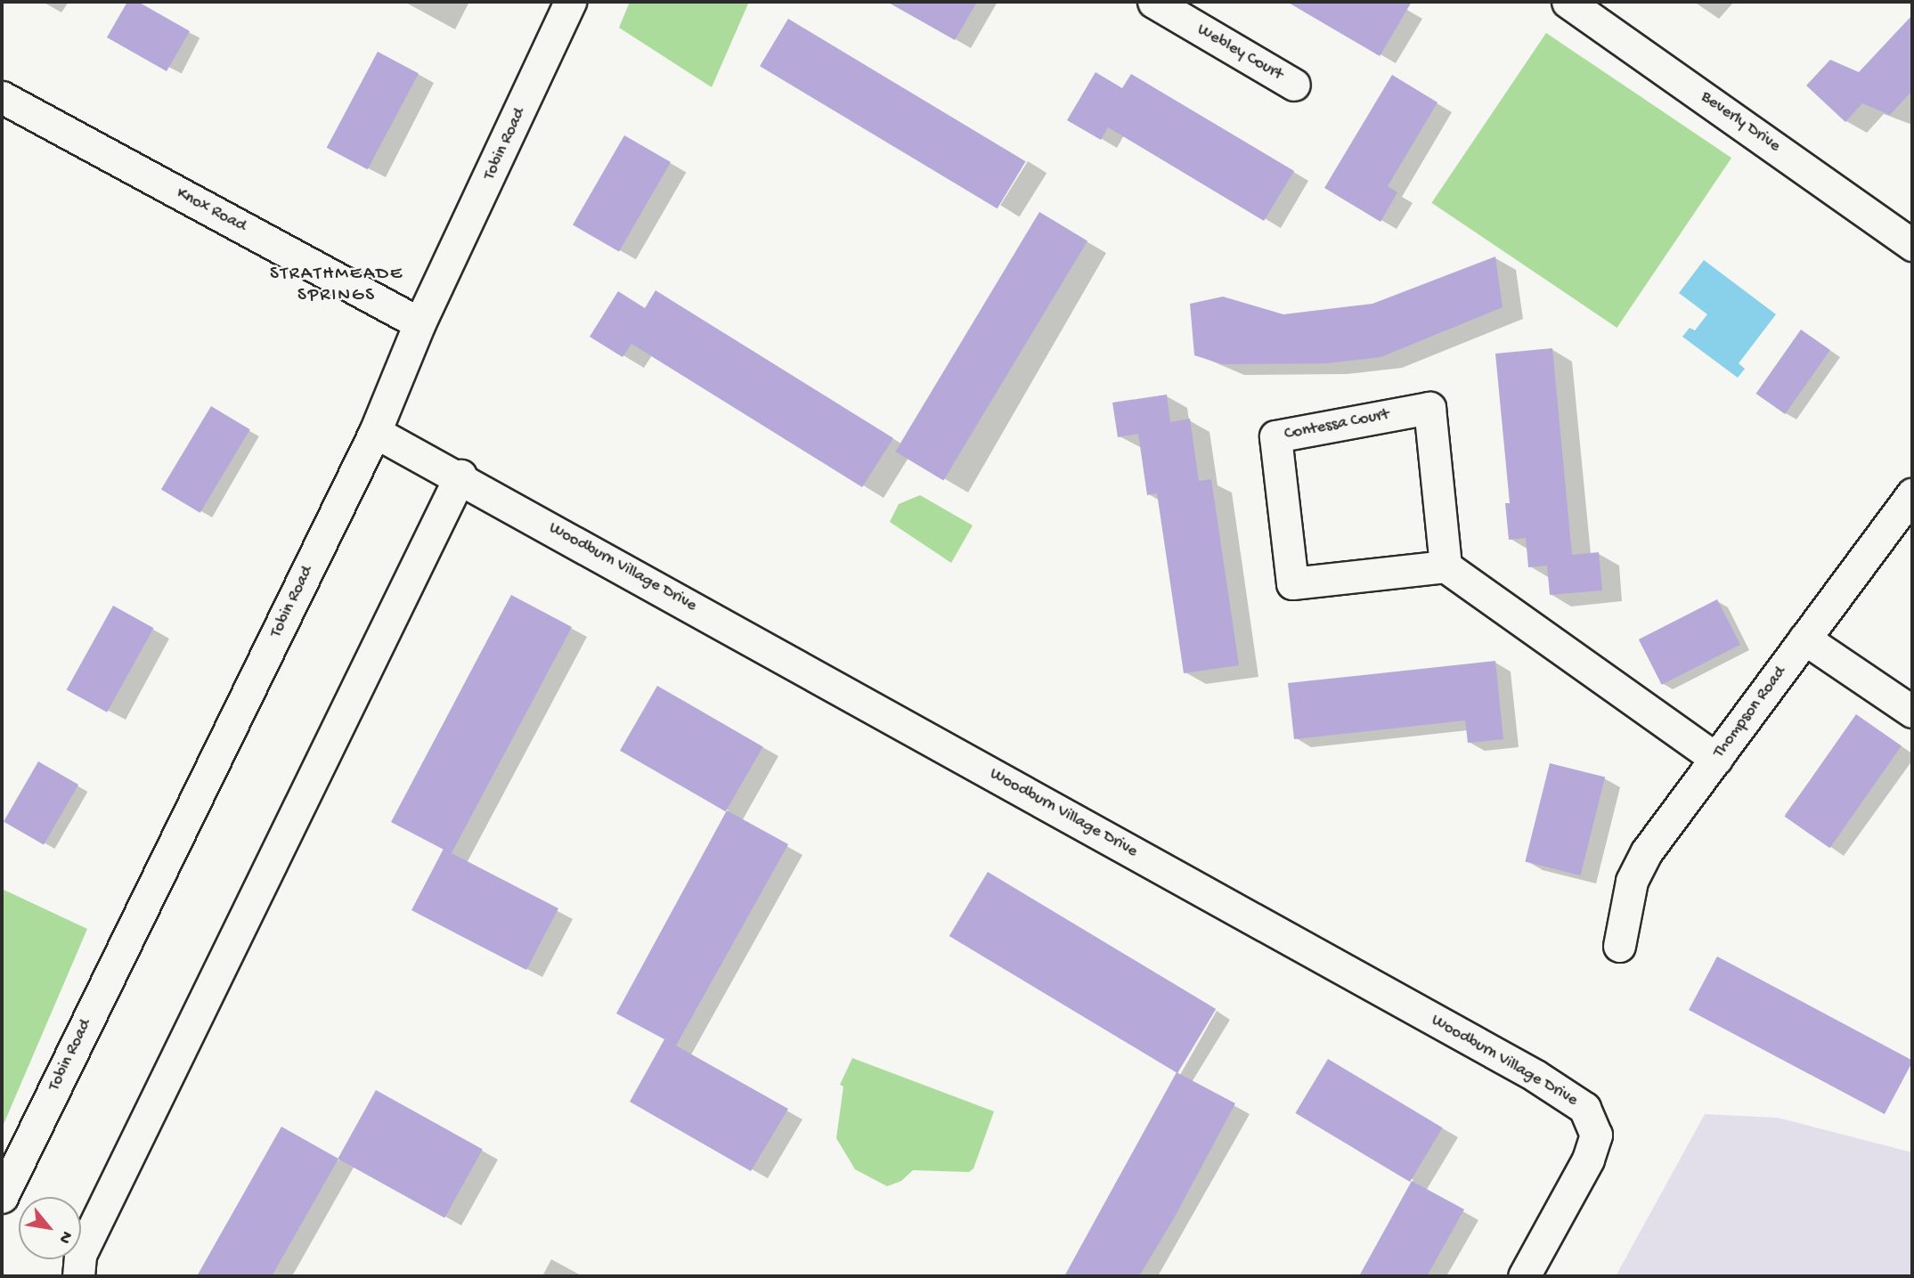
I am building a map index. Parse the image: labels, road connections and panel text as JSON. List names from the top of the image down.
{
  "streets": {
    "street": [
      "Webley Court",
      "Beverly Drive",
      "Tobin Road",
      "Knox Road",
      "Contessa Court",
      "Woodburn Village Drive",
      "Thompson Road"
    ]
  },
  "crossings": [
    ["Tobin Road", "Knox Road"],
    ["Tobin Road", "Woodburn Village Drive"]
  ],
  "districts": ["STRATHMEADE SPRINGS"],
  "north": "bottom right"
}
